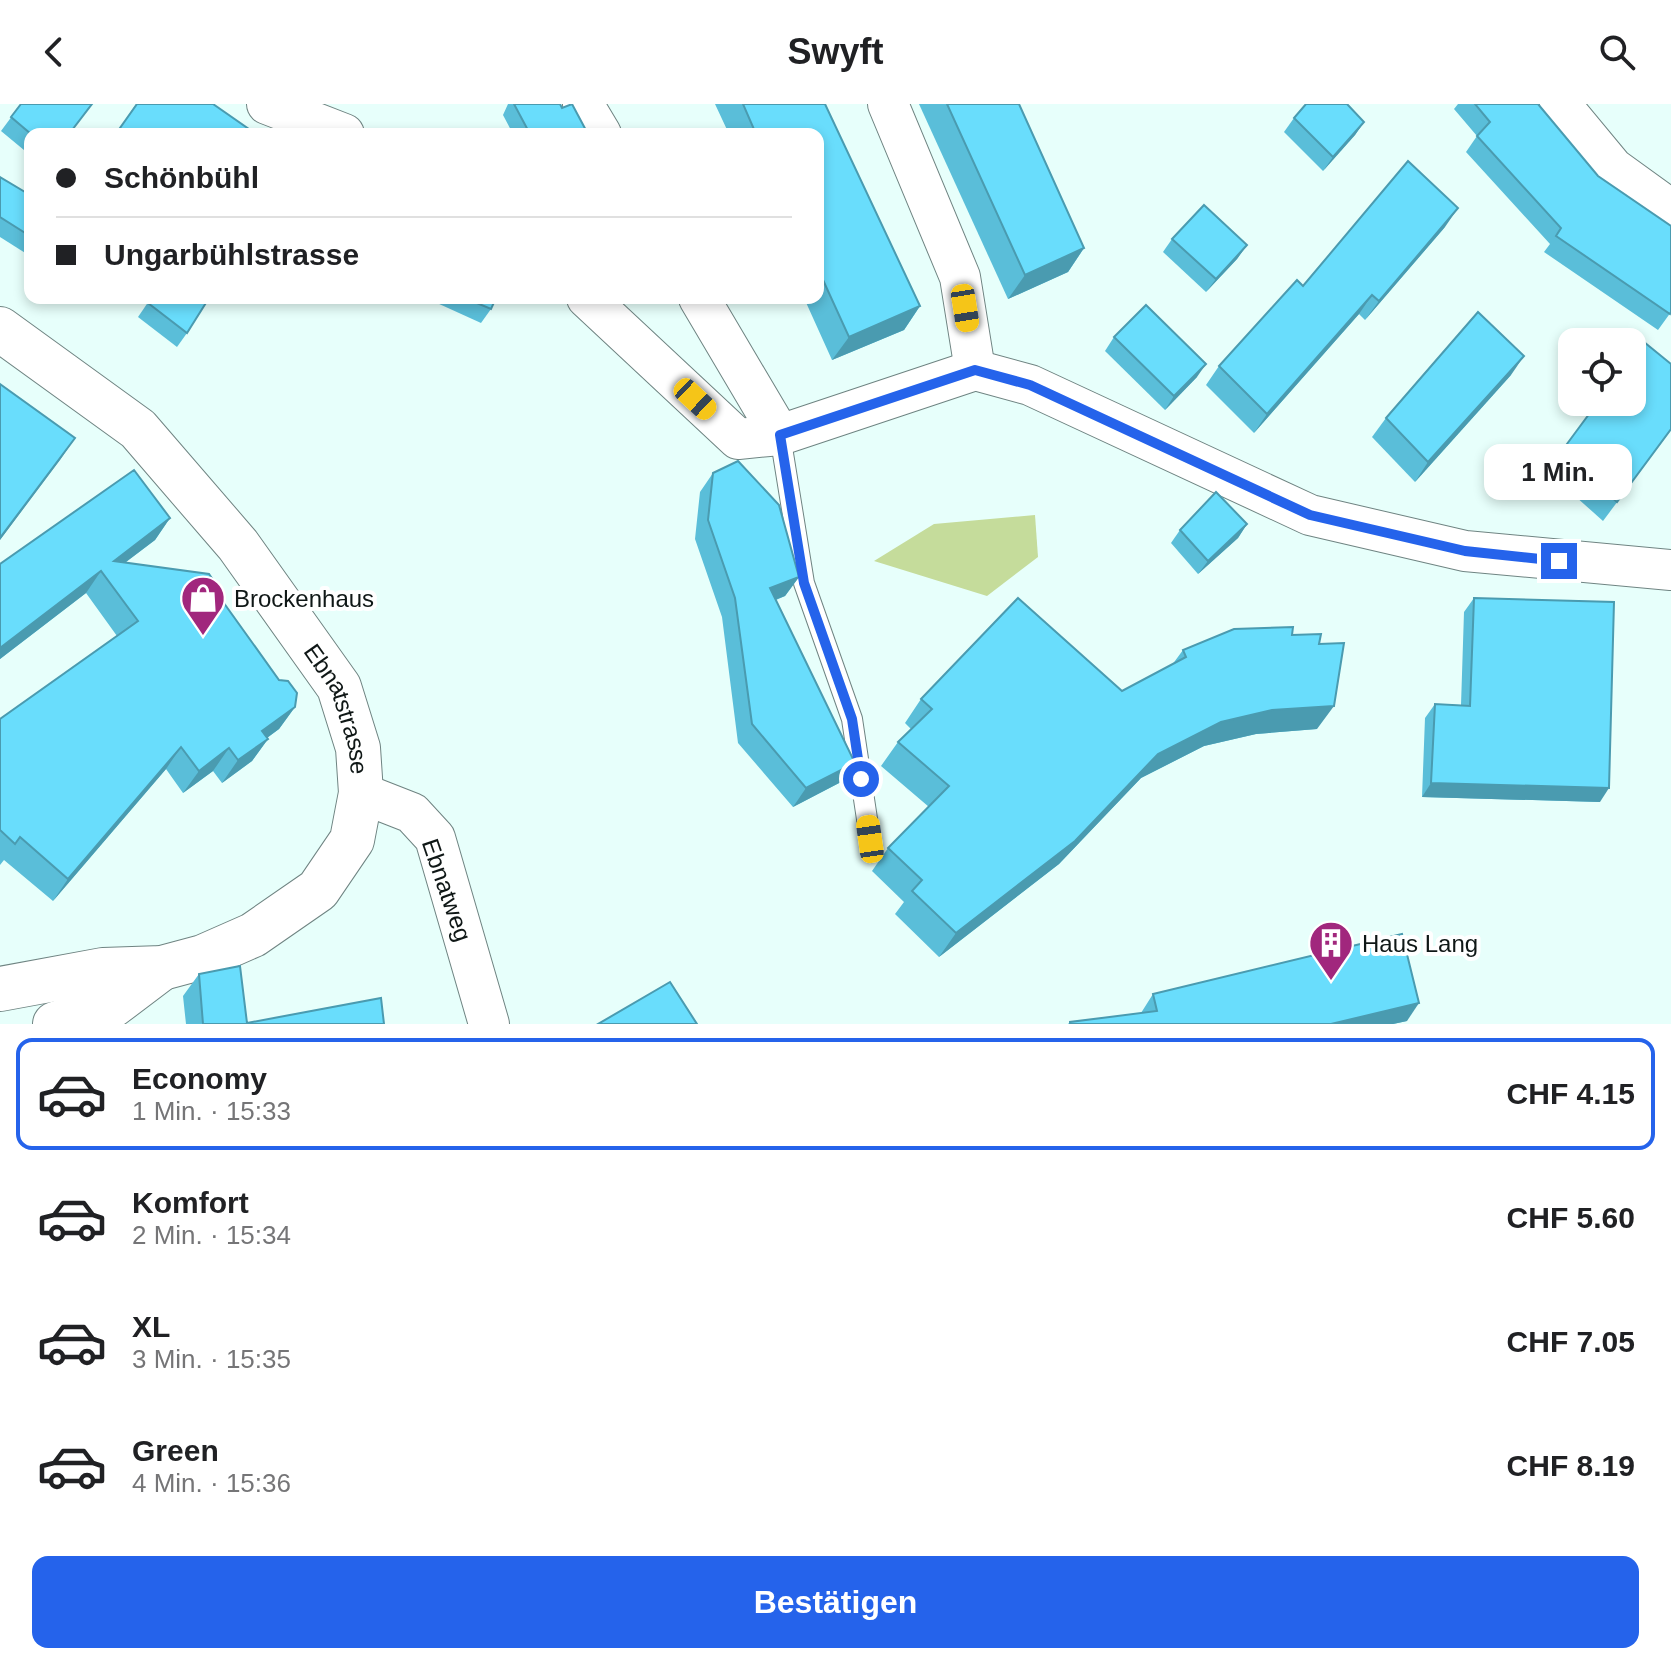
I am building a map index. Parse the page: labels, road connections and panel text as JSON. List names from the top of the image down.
{
  "streets": {
    "street": ["Ebnatstrasse", "Ebnatweg"]
  },
  "crossings": [
    ["Ebnatstrasse", "Ebnatweg"]
  ],
  "places": {
    "shop": ["Brockenhaus"],
    "building": ["Haus Lang"]
  },
  "page": {
    "header": "Swyft",
    "banner": ["Schönbühl", "Ungarbühlstrasse"],
    "bubble": "1 Min.",
    "list": [
      {
        "name": "Economy",
        "note": "1 Min. · 15:33",
        "value": "CHF 4.15"
      },
      {
        "name": "Komfort",
        "note": "2 Min. · 15:34",
        "value": "CHF 5.60"
      },
      {
        "name": "XL",
        "note": "3 Min. · 15:35",
        "value": "CHF 7.05"
      },
      {
        "name": "Green",
        "note": "4 Min. · 15:36",
        "value": "CHF 8.19"
      }
    ],
    "buttons": "Bestätigen"
  }
}
